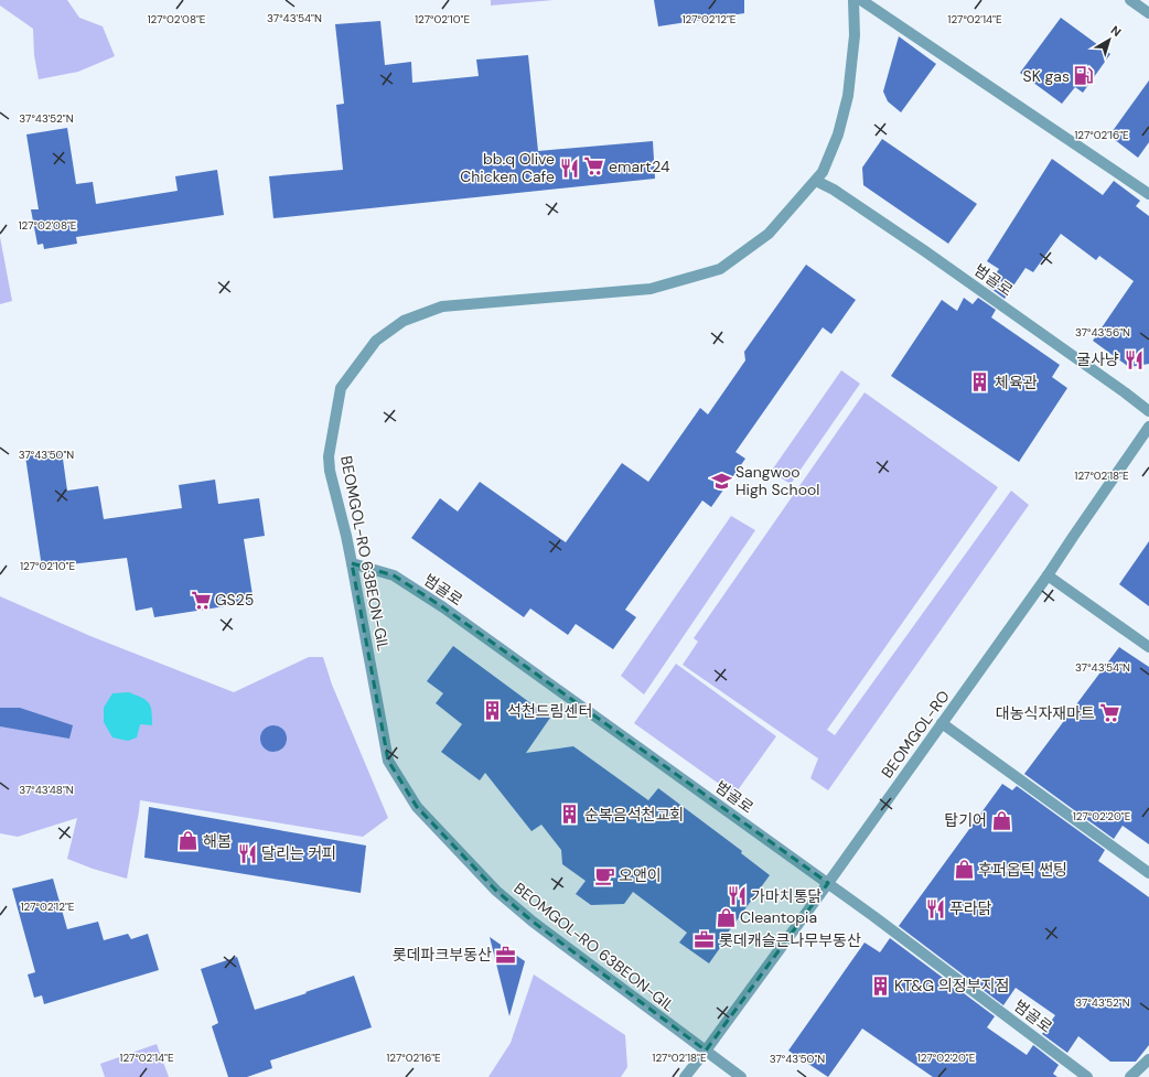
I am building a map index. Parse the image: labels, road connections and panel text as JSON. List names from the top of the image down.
{
  "streets": {
    "street": ["범골로", "BEOMGOL-RO 63BEON-GIL", "BEOMGOL-RO"]
  },
  "crossings": [
    ["범골로", "BEOMGOL-RO 63BEON-GIL"],
    ["범골로", "BEOMGOL-RO"],
    ["BEOMGOL-RO 63BEON-GIL", "BEOMGOL-RO"]
  ],
  "places": {
    "fuel station": ["SK gas"],
    "supermarket": ["emart24", "GS25", "대농식자재마트"],
    "restaurant": [
      "bb.q Olive Chicken Cafe",
      "굴사냥",
      "달리는 커피",
      "가마치통닭",
      "푸라닭"
    ],
    "building": [
      "체육관",
      "석천드림센터",
      "순복음석천교회",
      "KT&G 의정부지점"
    ],
    "school or university": ["Sangwoo High School"],
    "shop": [
      "탑기어",
      "해봄",
      "후퍼옵틱 썬팅",
      "Cleantopia"
    ],
    "cafe": ["오앤이"],
    "office": ["롯데캐슬큰나무부동산", "롯데파크부동산"]
  },
  "north": "top right",
  "coordinates": [
    "37°43'54\"N",
    "127°02'10\"E",
    "127°02'12\"E",
    "127°02'14\"E",
    "127°02'08\"E",
    "37°43'52\"N",
    "127°02'16\"E",
    "37°43'56\"N",
    "37°43'50\"N",
    "127°02'18\"E",
    "37°43'48\"N",
    "127°02'20\"E"
  ]
}
